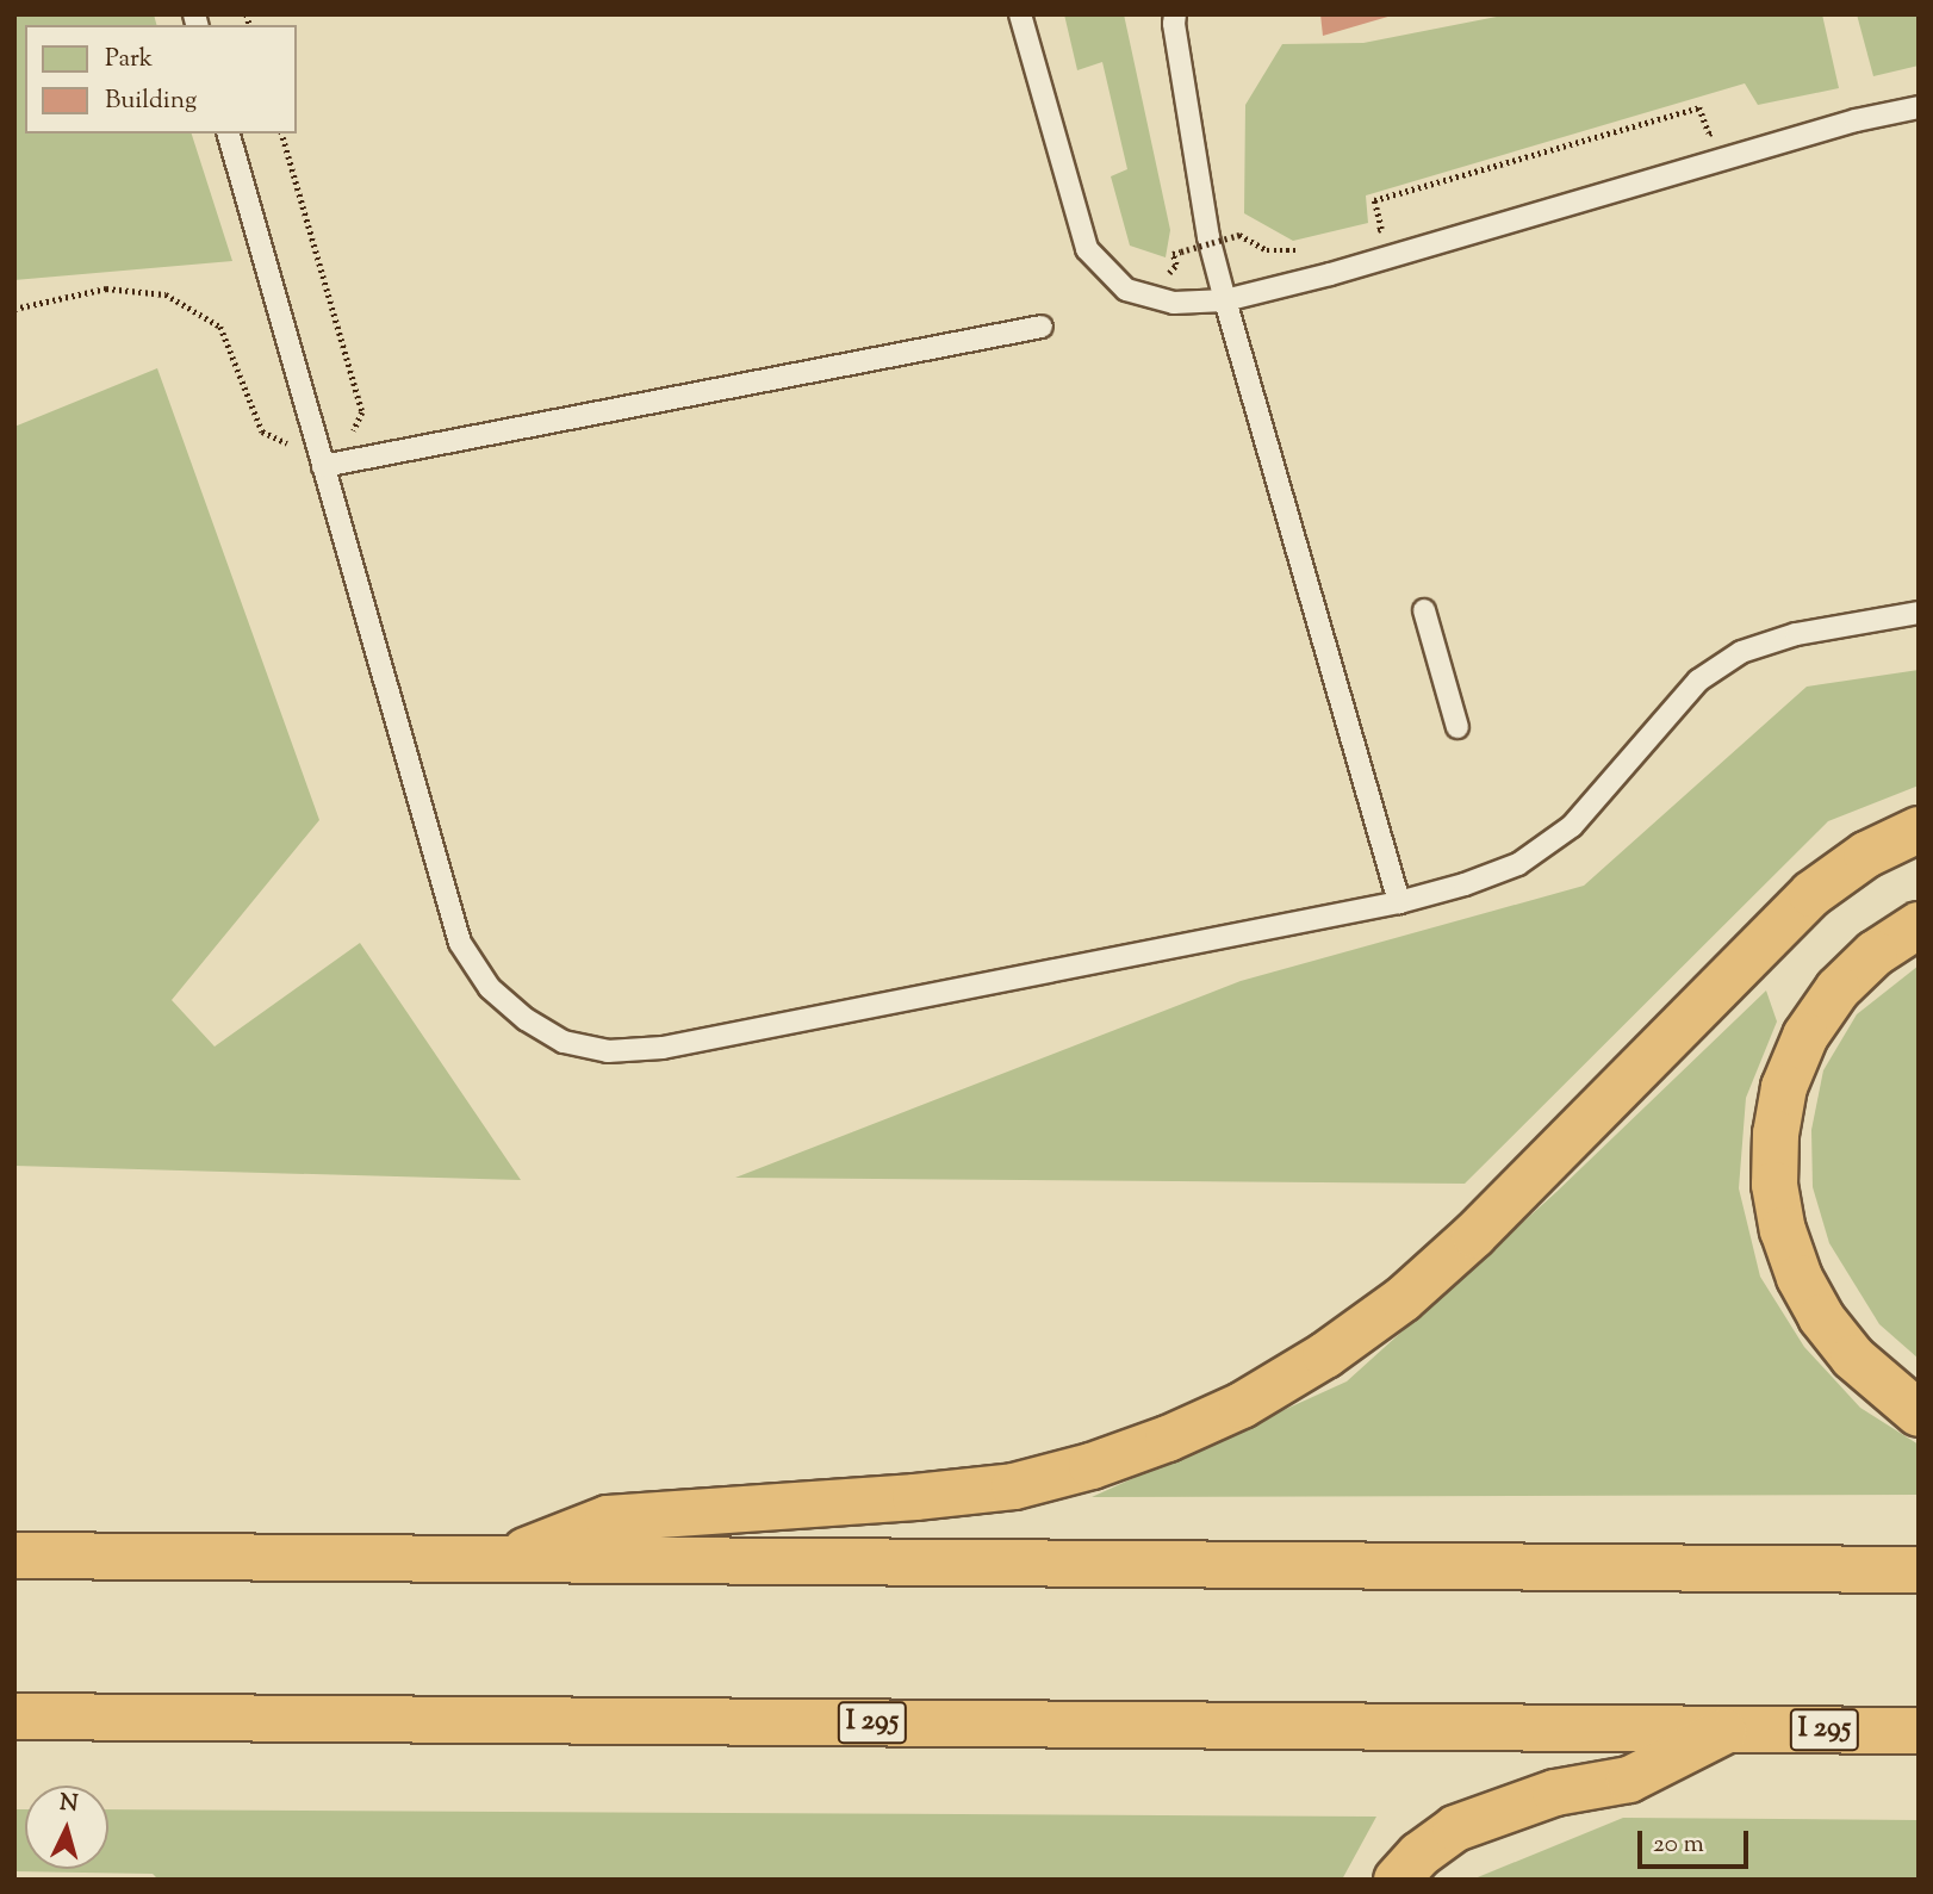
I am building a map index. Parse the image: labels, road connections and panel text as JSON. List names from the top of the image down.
{
  "streets": {
    "highway": ["I 295"]
  },
  "legend": ["Park", "Building"],
  "scale_bar": "20 m",
  "north": "top"
}
